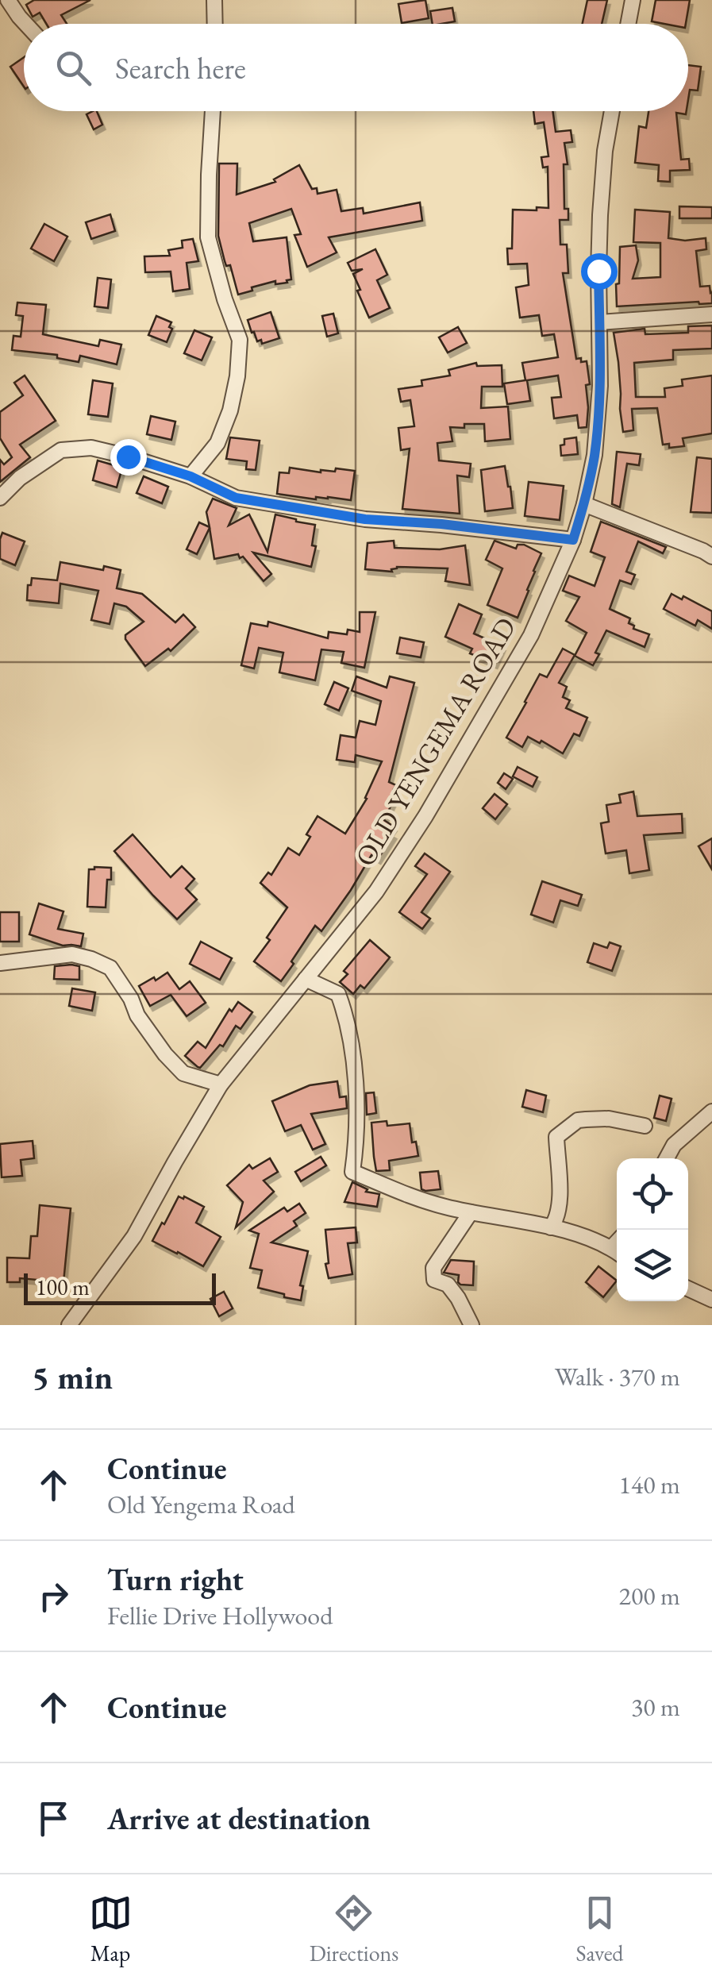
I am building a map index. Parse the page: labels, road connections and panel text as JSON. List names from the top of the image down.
{
  "streets": {
    "street": ["OLD YENGEMA ROAD"]
  },
  "scale_bar": "100 m",
  "page": {
    "search": "Search here",
    "scale": "100 m",
    "heading": ["5 min", "Walk · 370 m"],
    "list": [
      ["Continue", "Old Yengema Road", "140 m"],
      ["Turn right", "Fellie Drive Hollywood", "200 m"],
      ["Continue", "30 m"],
      "Arrive at destination"
    ],
    "nav": ["Map", "Directions", "Saved"]
  }
}
